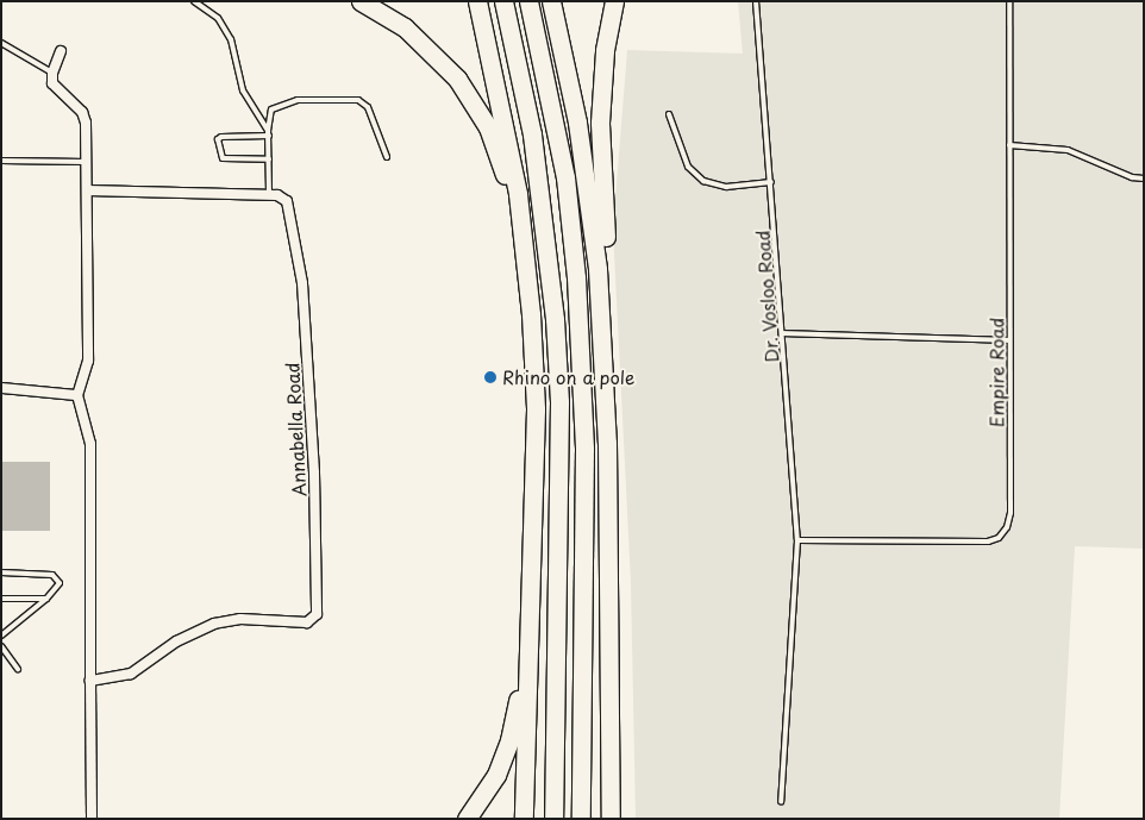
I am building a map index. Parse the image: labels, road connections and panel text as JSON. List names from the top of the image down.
{
  "streets": {
    "street": ["Annabella Road"],
    "lane": ["Dr. Vosloo Road", "Empire Road"]
  },
  "crossings": [
    ["Dr. Vosloo Road", "Empire Road"]
  ],
  "places": ["Rhino on a pole"]
}
